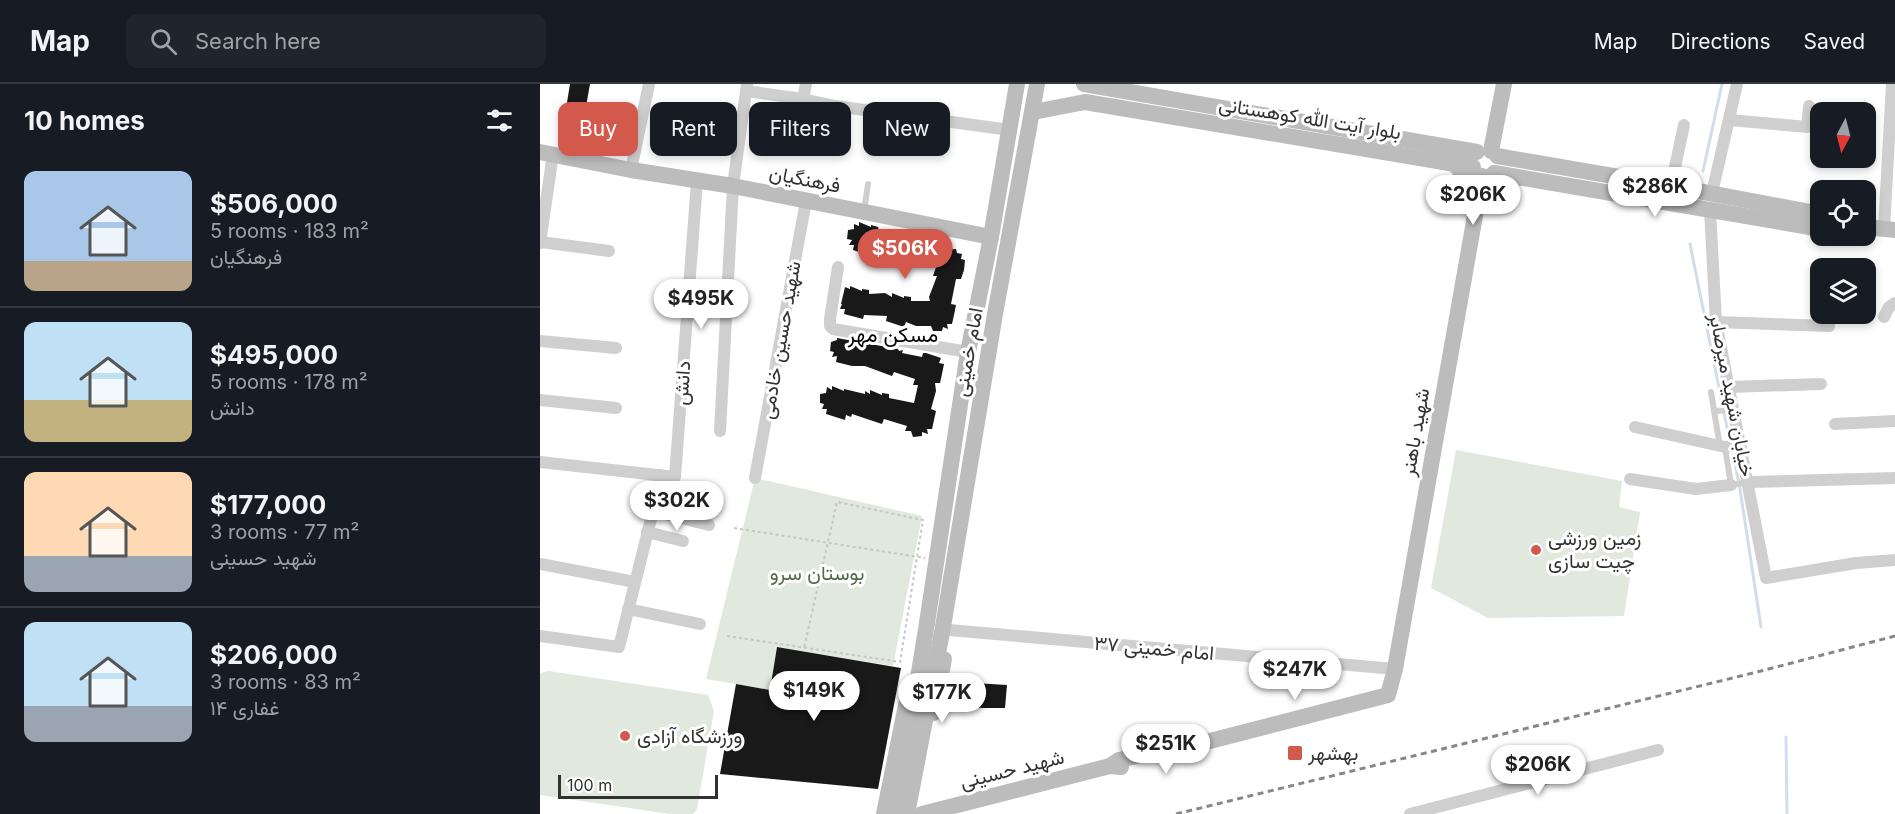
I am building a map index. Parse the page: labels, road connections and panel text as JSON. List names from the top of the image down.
{
  "streets": {
    "main road": [
      "بلوار آیت الله کوهستانی",
      "فرهنگیان",
      "امام خمینی",
      "شهید باهنر",
      "شهید حسینی"
    ],
    "street": [
      "شهید حسین خادمی",
      "دانش",
      "خیابان شهید میرصابر",
      "امام خمینی ۳۷"
    ]
  },
  "crossings": [
    ["بلوار آیت الله کوهستانی", "امام خمینی"],
    ["بلوار آیت الله کوهستانی", "خیابان شهید میرصابر"],
    ["بلوار آیت الله کوهستانی", "شهید باهنر"],
    ["فرهنگیان", "شهید حسین خادمی"],
    ["فرهنگیان", "امام خمینی"],
    ["فرهنگیان", "دانش"],
    ["امام خمینی", "امام خمینی ۳۷"],
    ["شهید باهنر", "امام خمینی ۳۷"],
    ["شهید باهنر", "شهید حسینی"]
  ],
  "districts": ["مسکن مهر"],
  "parks": ["بوستان سرو"],
  "places": {
    "other": ["زمین ورزشی چیت سازی", "ورزشگاه آزادی"],
    "transit": ["بهشهر"]
  },
  "scale_bar": "100 m",
  "north": "bottom",
  "page": {
    "header": "Map",
    "search": "Search here",
    "nav": ["Map", "Directions", "Saved"],
    "heading": "10 homes",
    "chip": [
      "Buy",
      "Rent",
      "Filters",
      "New"
    ],
    "list": [
      {
        "name": "$506,000",
        "note": "5 rooms · 183 m² · فرهنگیان"
      },
      {
        "name": "$495,000",
        "note": "5 rooms · 178 m² · دانش"
      },
      {
        "name": "$177,000",
        "note": "3 rooms · 77 m² · شهید حسینی"
      },
      {
        "name": "$206,000",
        "note": "3 rooms · 83 m² · غفاری ۱۴"
      }
    ],
    "price": [
      "$286K",
      "$206K",
      "$506K",
      "$495K",
      "$302K",
      "$247K",
      "$149K",
      "$177K",
      "$251K",
      "$206K"
    ],
    "scale": "100 m"
  }
}
